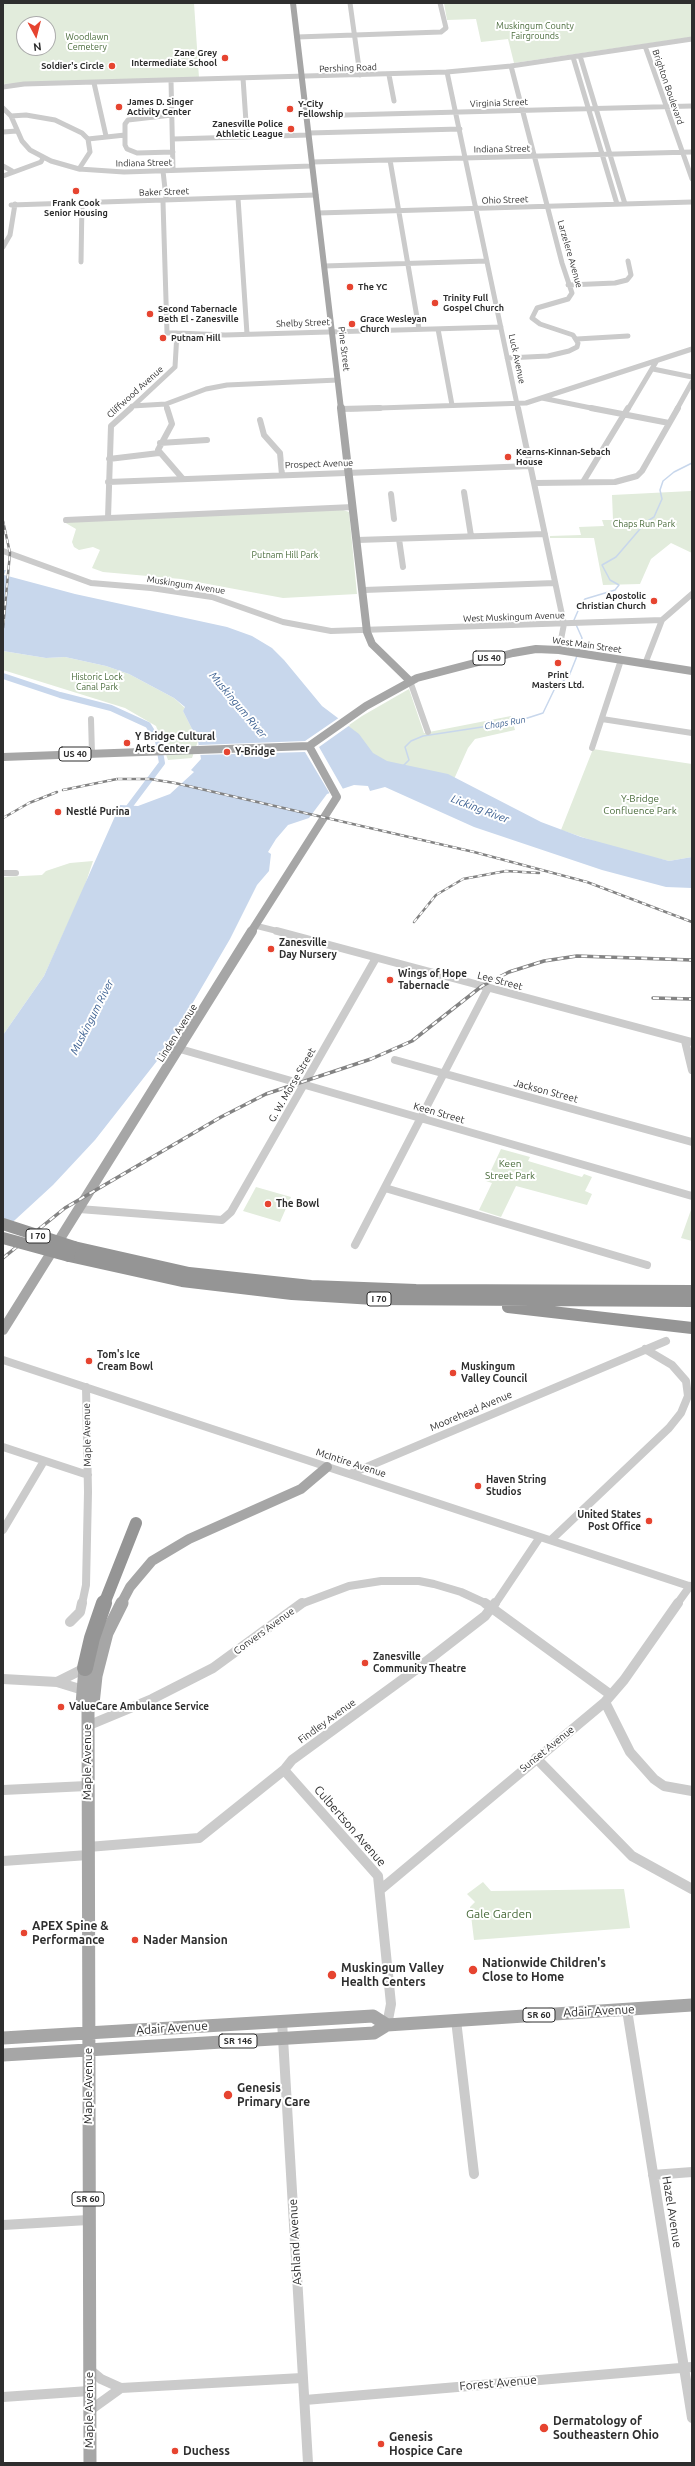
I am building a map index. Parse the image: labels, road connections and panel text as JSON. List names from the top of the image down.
{
  "streets": {
    "highway": ["I 70"],
    "main road": [
      "Pine Street",
      "West Main Street",
      "US 40",
      "Linden Avenue",
      "Maple Avenue",
      "Adair Avenue",
      "SR 60",
      "SR 146"
    ],
    "street": [
      "Pershing Road",
      "Brighton Boulevard",
      "Virginia Street",
      "Indiana Street",
      "Baker Street",
      "Ohio Street",
      "Larzelere Avenue",
      "Shelby Street",
      "Luck Avenue",
      "Cliffwood Avenue",
      "Prospect Avenue",
      "Muskingum Avenue",
      "West Muskingum Avenue",
      "Lee Street",
      "G. W. Morse Street",
      "Jackson Street",
      "Keen Street",
      "Moorehead Avenue",
      "McIntire Avenue",
      "Convers Avenue",
      "Findley Avenue",
      "Sunset Avenue",
      "Culbertson Avenue",
      "Hazel Avenue",
      "Ashland Avenue",
      "Forest Avenue"
    ]
  },
  "crossings": [
    ["Pershing Road", "Brighton Boulevard"],
    ["Pershing Road", "Larzelere Avenue"],
    ["Pershing Road", "Pine Street"],
    ["Pershing Road", "Luck Avenue"],
    ["Brighton Boulevard", "Virginia Street"],
    ["Brighton Boulevard", "Indiana Street"],
    ["Virginia Street", "Larzelere Avenue"],
    ["Virginia Street", "Pine Street"],
    ["Virginia Street", "Luck Avenue"],
    ["Indiana Street", "Larzelere Avenue"],
    ["Indiana Street", "Pine Street"],
    ["Indiana Street", "Luck Avenue"],
    ["Baker Street", "Pine Street"],
    ["Ohio Street", "Larzelere Avenue"],
    ["Ohio Street", "Pine Street"],
    ["Ohio Street", "Luck Avenue"],
    ["Shelby Street", "Pine Street"],
    ["Shelby Street", "Luck Avenue"],
    ["Shelby Street", "Cliffwood Avenue"],
    ["Pine Street", "Prospect Avenue"],
    ["Pine Street", "Muskingum Avenue"],
    ["Pine Street", "West Muskingum Avenue"],
    ["Pine Street", "West Main Street"],
    ["Luck Avenue", "Prospect Avenue"],
    ["Luck Avenue", "West Muskingum Avenue"],
    ["Luck Avenue", "West Main Street"],
    ["Cliffwood Avenue", "Prospect Avenue"],
    ["Muskingum Avenue", "West Muskingum Avenue"],
    ["West Main Street", "US 40"],
    ["West Main Street", "Linden Avenue"],
    ["US 40", "Linden Avenue"],
    ["Lee Street", "Linden Avenue"],
    ["Lee Street", "G. W. Morse Street"],
    ["Linden Avenue", "G. W. Morse Street"],
    ["Linden Avenue", "Keen Street"],
    ["G. W. Morse Street", "Keen Street"],
    ["Moorehead Avenue", "McIntire Avenue"],
    ["Maple Avenue", "McIntire Avenue"],
    ["Maple Avenue", "Convers Avenue"],
    ["Maple Avenue", "Findley Avenue"],
    ["Maple Avenue", "Adair Avenue"],
    ["McIntire Avenue", "Findley Avenue"],
    ["McIntire Avenue", "Sunset Avenue"],
    ["Convers Avenue", "Findley Avenue"],
    ["Convers Avenue", "Sunset Avenue"],
    ["Findley Avenue", "Culbertson Avenue"],
    ["Sunset Avenue", "Culbertson Avenue"],
    ["Culbertson Avenue", "Adair Avenue"],
    ["Adair Avenue", "Hazel Avenue"],
    ["Adair Avenue", "Ashland Avenue"],
    ["Hazel Avenue", "Forest Avenue"],
    ["Ashland Avenue", "Forest Avenue"]
  ],
  "water": ["Muskingum River", "Chaps Run", "Licking River"],
  "parks": [
    "Muskingum County Fairgrounds",
    "Woodlawn Cemetery",
    "Chaps Run Park",
    "Putnam Hill Park",
    "Historic Lock Canal Park",
    "Y-Bridge Confluence Park",
    "Keen Street Park",
    "Gale Garden"
  ],
  "places": [
    "Zane Grey Intermediate School",
    "Soldier's Circle",
    "James D. Singer Activity Center",
    "Y-City Fellowship",
    "Zanesville Police Athletic League",
    "Frank Cook Senior Housing",
    "The YC",
    "Trinity Full Gospel Church",
    "Second Tabernacle Beth El - Zanesville",
    "Grace Wesleyan Church",
    "Putnam Hill",
    "Kearns-Kinnan-Sebach House",
    "Apostolic Christian Church",
    "Print Masters Ltd.",
    "Y Bridge Cultural Arts Center",
    "Y-Bridge",
    "Nestlé Purina",
    "Zanesville Day Nursery",
    "Wings of Hope Tabernacle",
    "The Bowl",
    "Tom's Ice Cream Bowl",
    "Muskingum Valley Council",
    "Haven String Studios",
    "United States Post Office",
    "Zanesville Community Theatre",
    "ValueCare Ambulance Service",
    "APEX Spine & Performance",
    "Nader Mansion",
    "Nationwide Children's Close to Home",
    "Muskingum Valley Health Centers",
    "Genesis Primary Care",
    "Dermatology of Southeastern Ohio",
    "Genesis Hospice Care",
    "Duchess"
  ],
  "north": "bottom"
}
